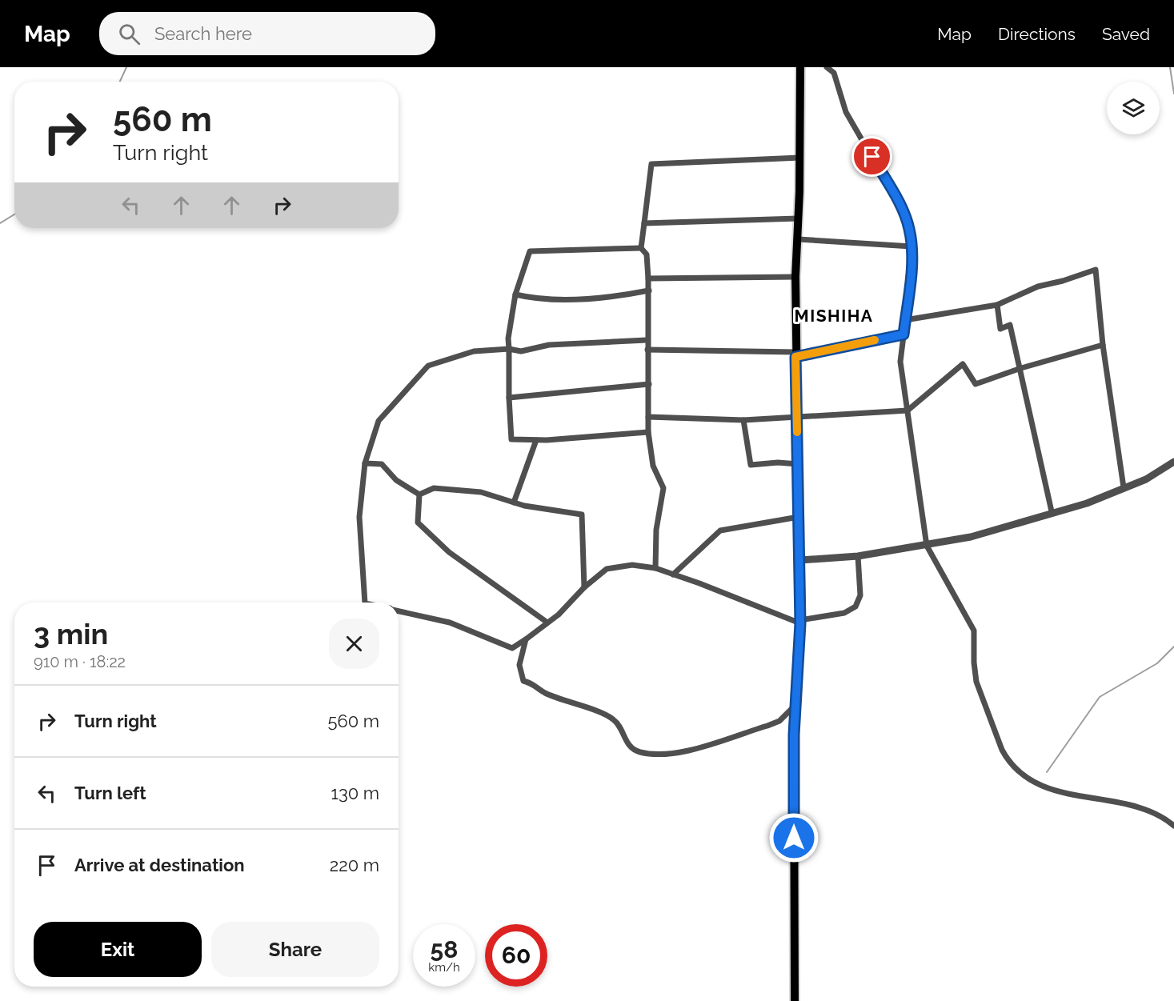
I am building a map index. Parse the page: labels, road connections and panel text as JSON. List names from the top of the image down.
{
  "districts": ["MISHIHA"],
  "page": {
    "header": "Map",
    "search": "Search here",
    "nav": ["Map", "Directions", "Saved"],
    "turn": ["560 m", "Turn right"],
    "heading": ["3 min", "910 m · 18:22"],
    "list": [
      {
        "name": "Turn right",
        "value": "560 m"
      },
      {
        "name": "Turn left",
        "value": "130 m"
      },
      {
        "name": "Arrive at destination",
        "value": "220 m"
      }
    ],
    "buttons": ["Exit", "Share"],
    "speed": "58 km/h",
    "limit": "60"
  }
}
